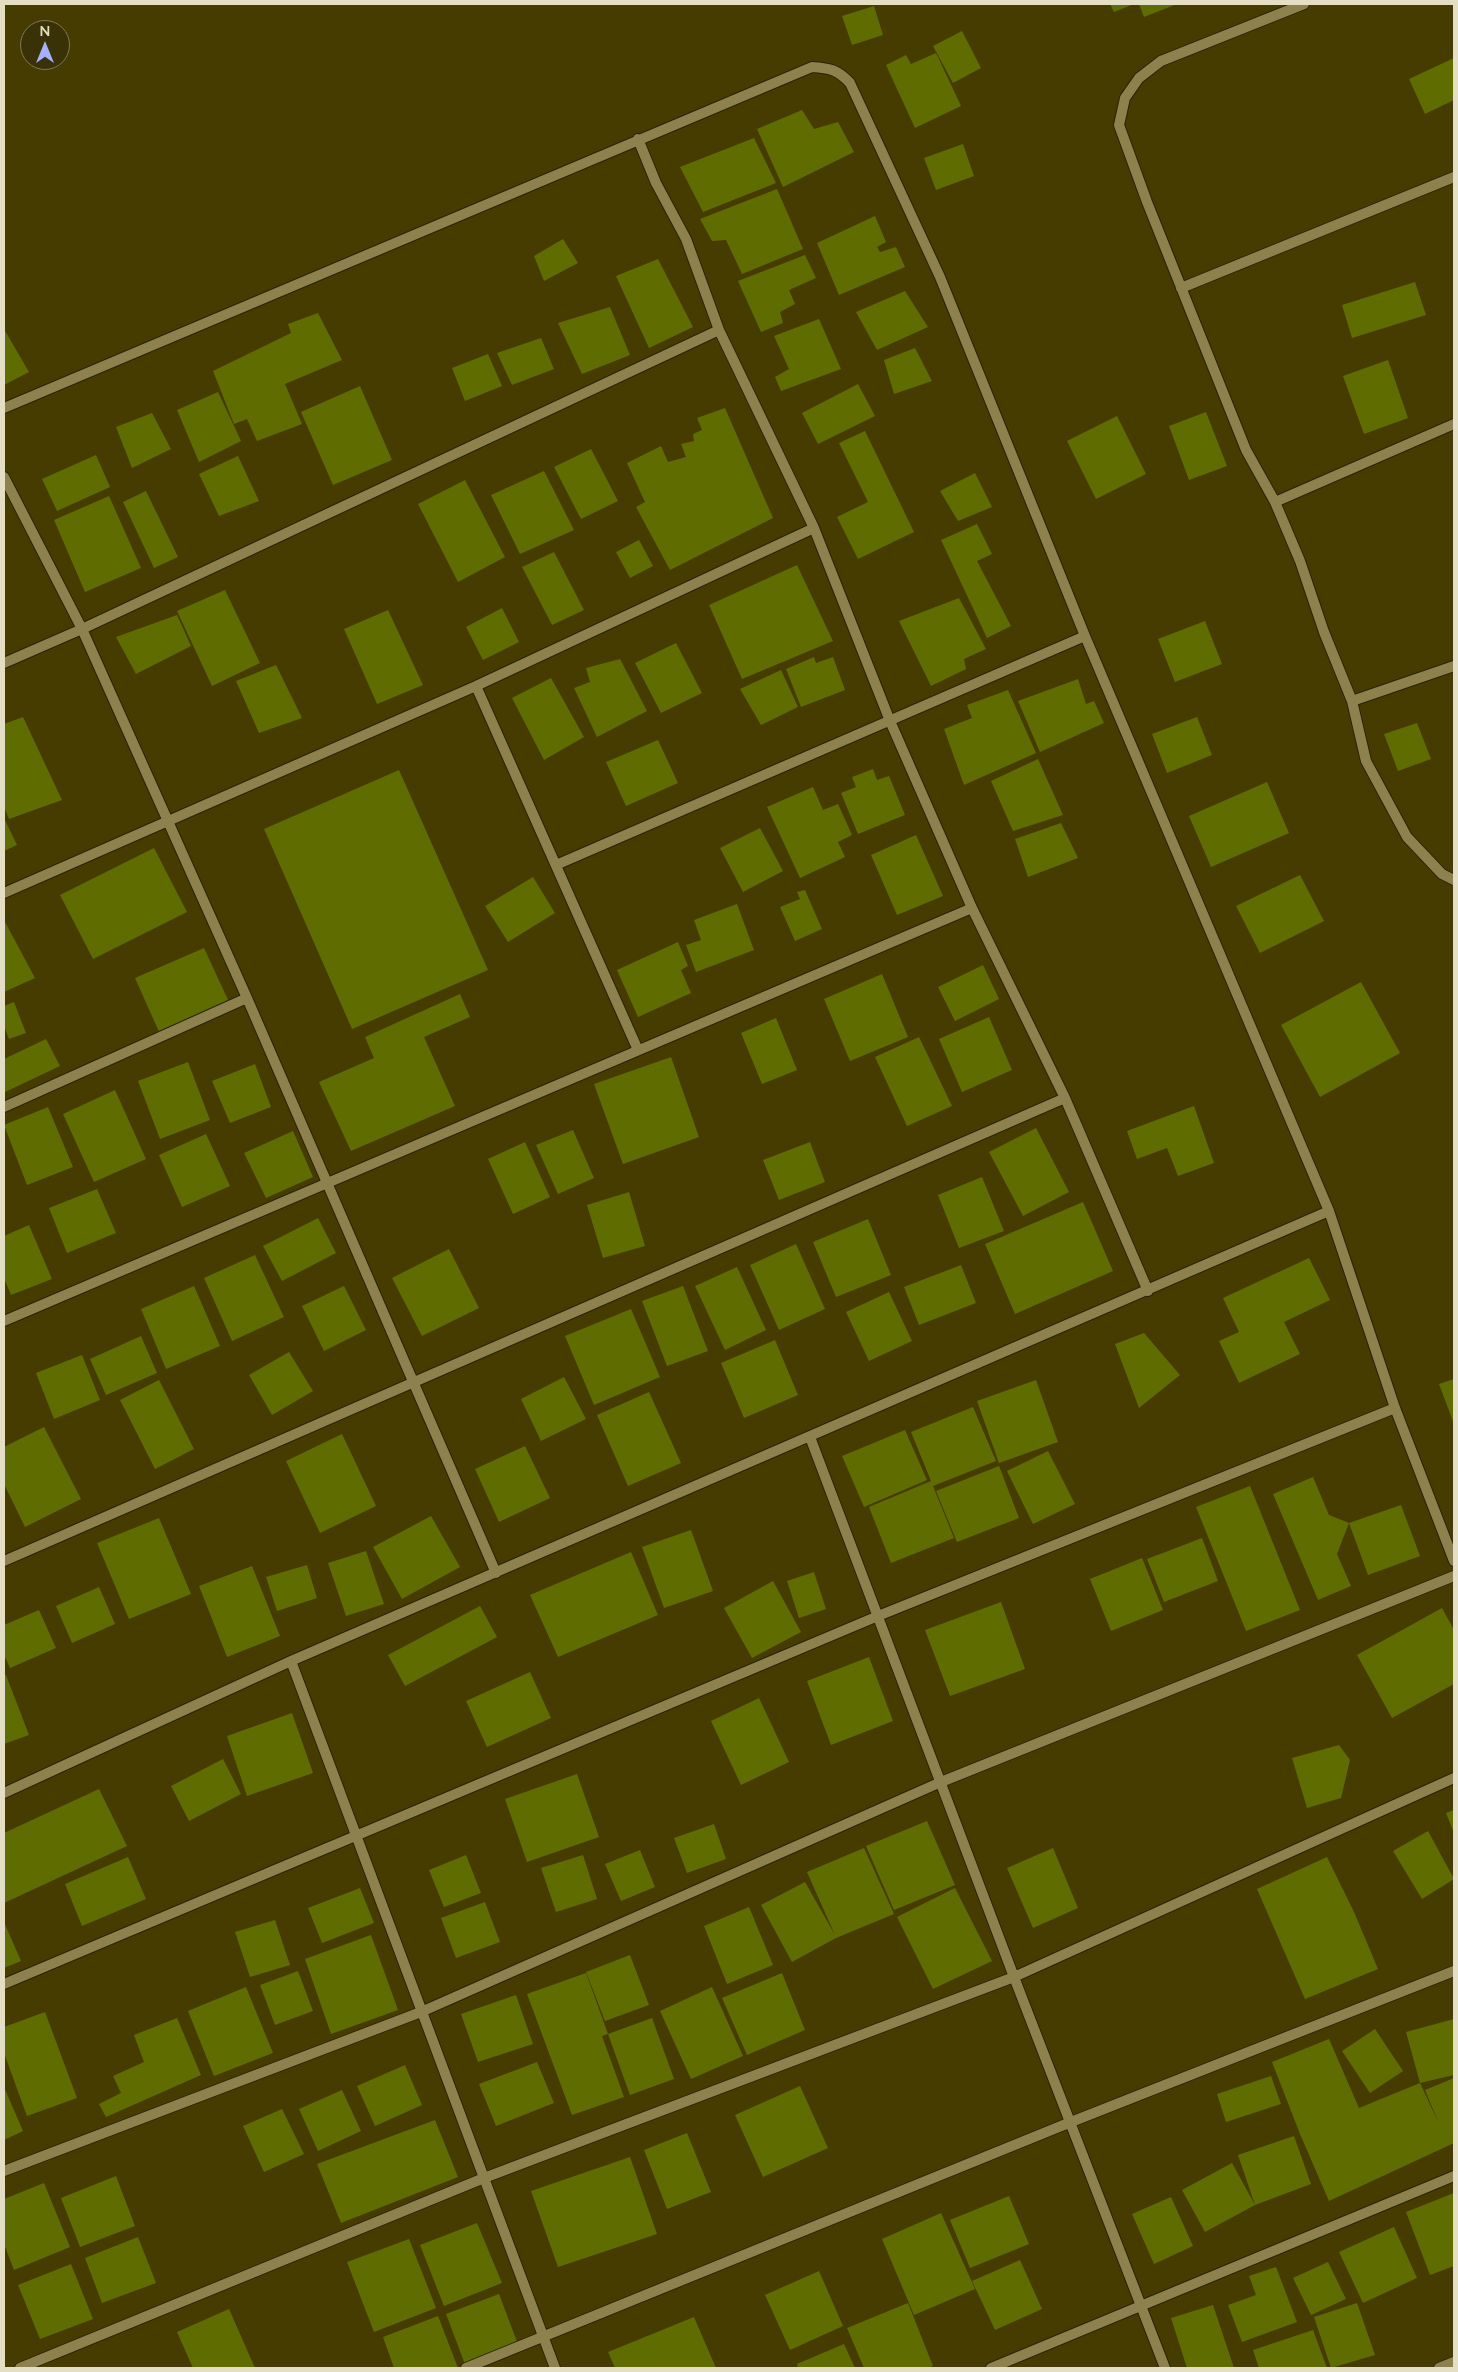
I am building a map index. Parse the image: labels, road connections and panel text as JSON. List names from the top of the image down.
{
  "north": "top"
}
